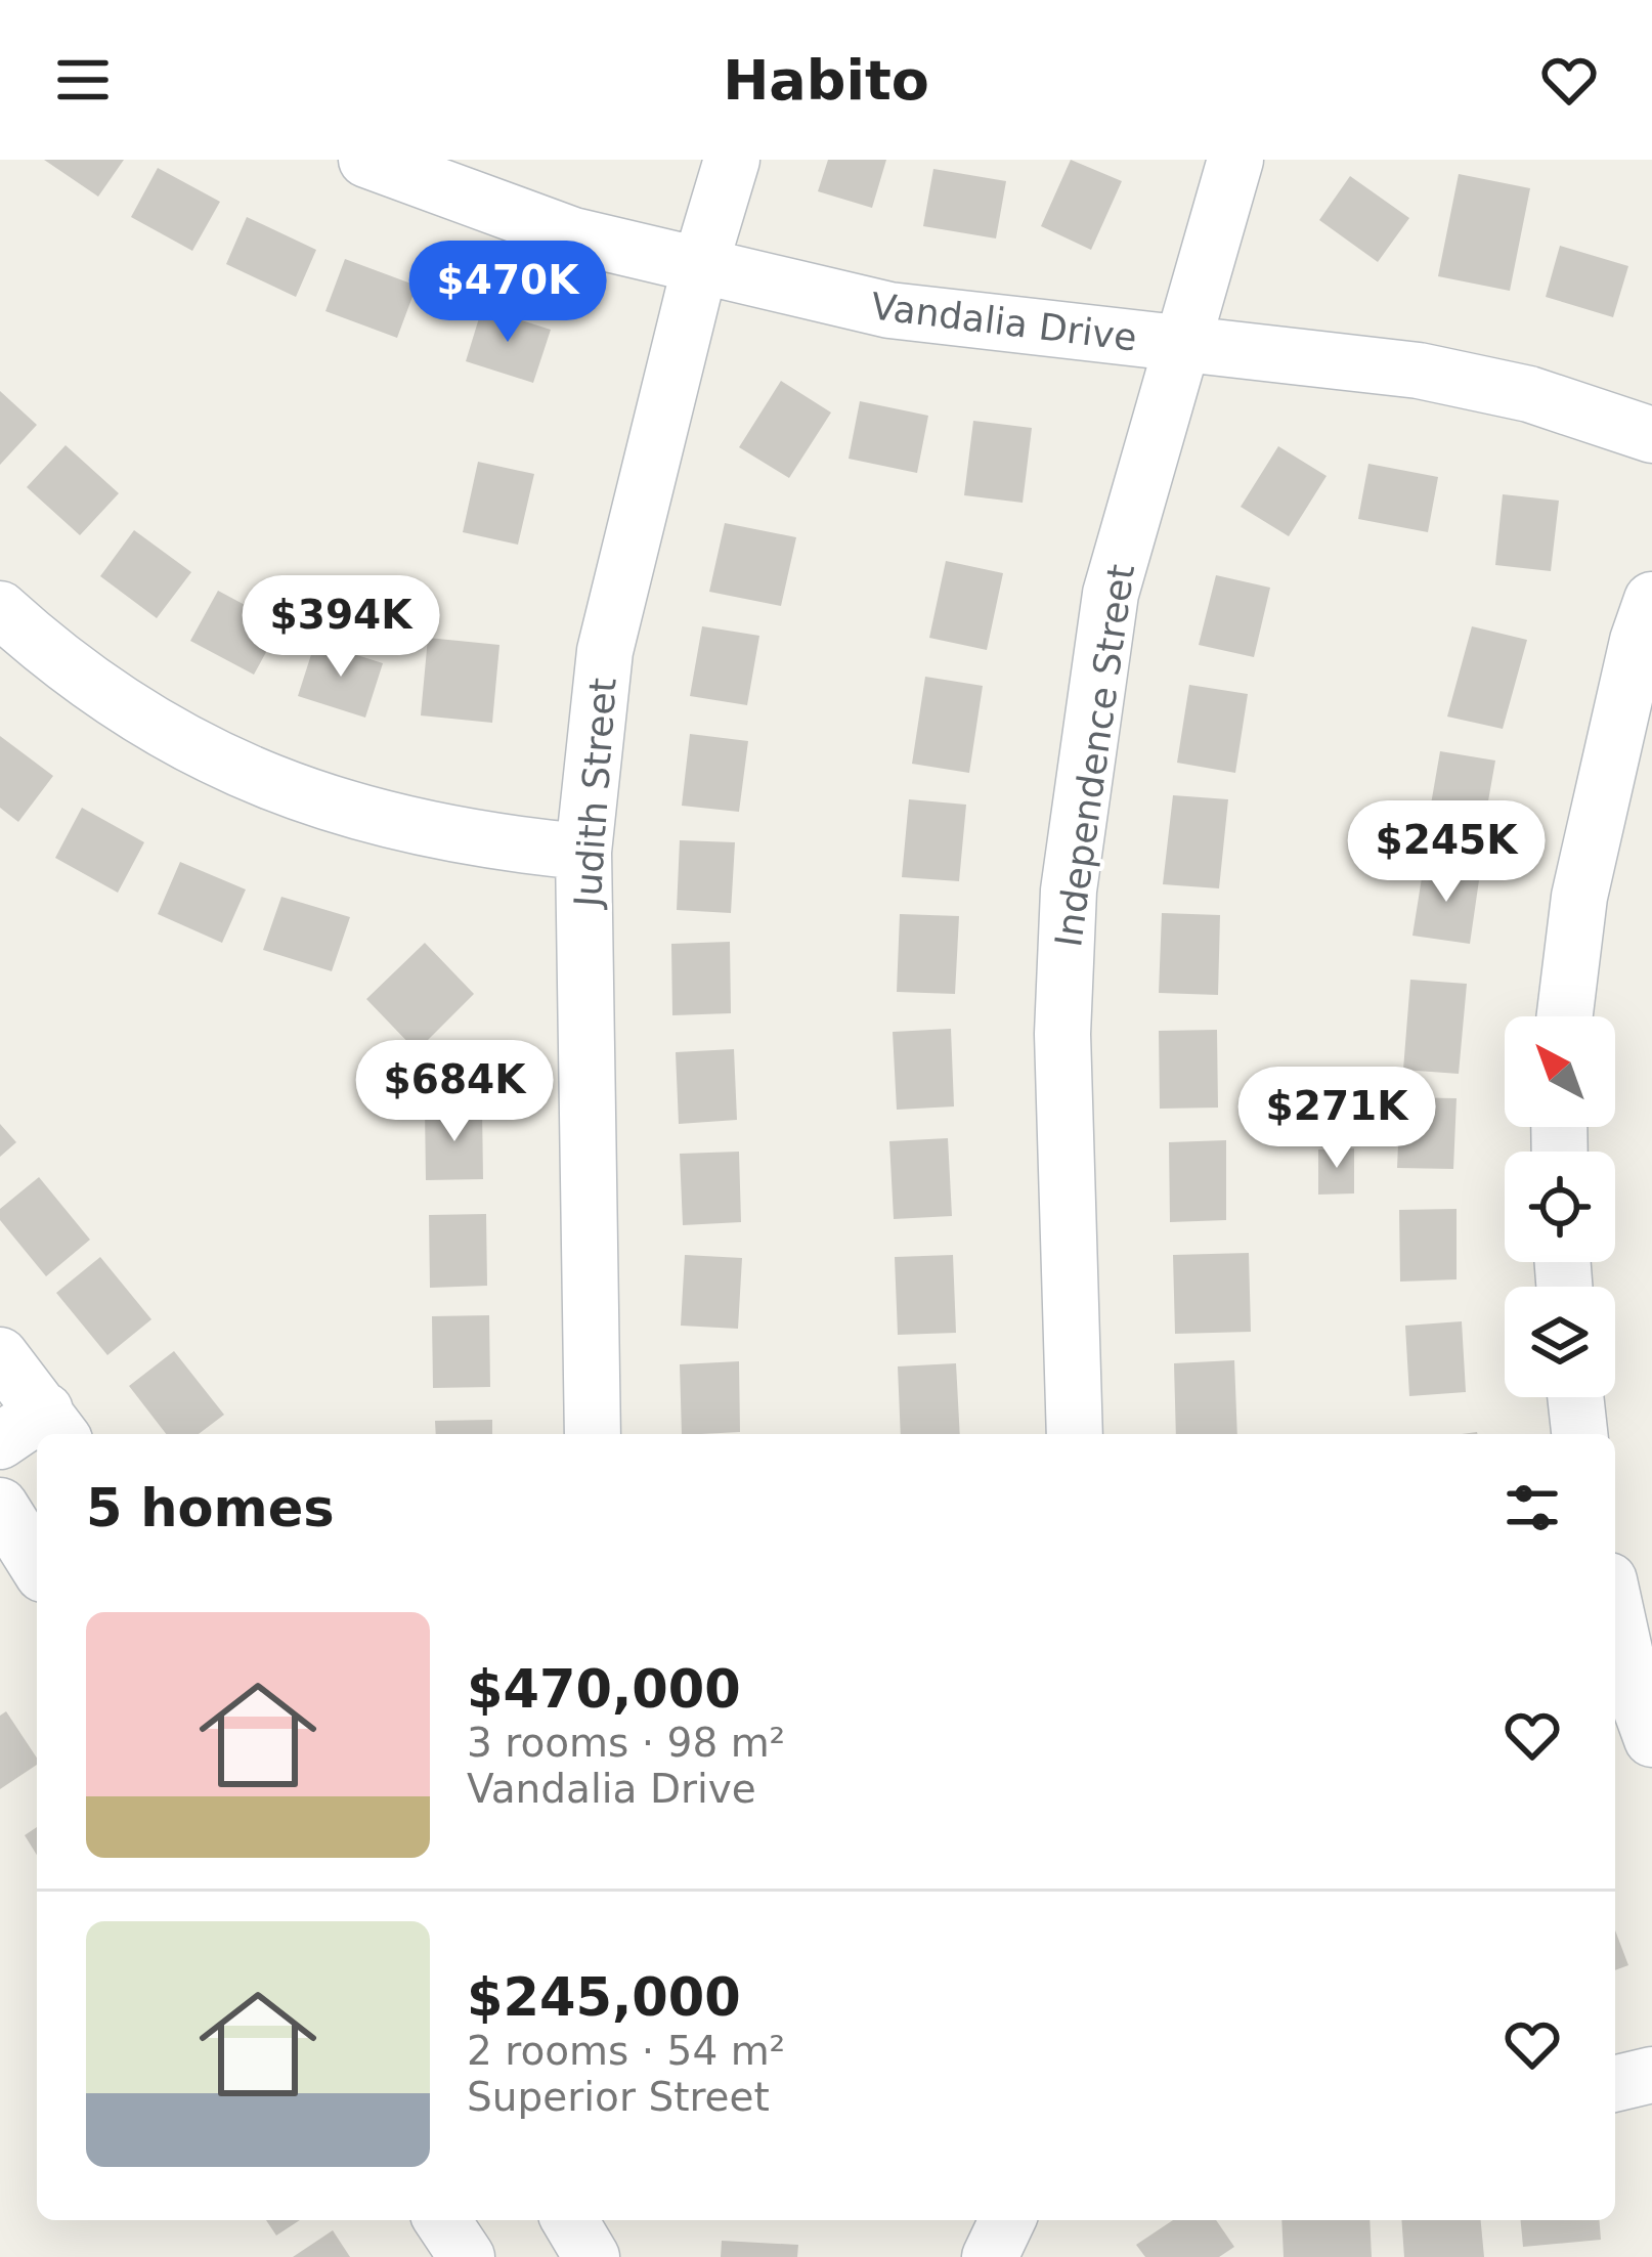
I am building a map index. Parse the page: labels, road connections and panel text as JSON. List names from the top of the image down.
{
  "streets": {
    "street": ["Vandalia Drive", "Independence Street", "Judith Street"]
  },
  "crossings": [
    ["Vandalia Drive", "Independence Street"],
    ["Vandalia Drive", "Judith Street"]
  ],
  "north": "top left",
  "page": {
    "header": "Habito",
    "price": [
      "$470K",
      "$394K",
      "$245K",
      "$684K",
      "$271K"
    ],
    "heading": "5 homes",
    "list": [
      {
        "name": "$470,000",
        "note": "3 rooms · 98 m² · Vandalia Drive"
      },
      {
        "name": "$245,000",
        "note": "2 rooms · 54 m² · Superior Street"
      }
    ]
  }
}
